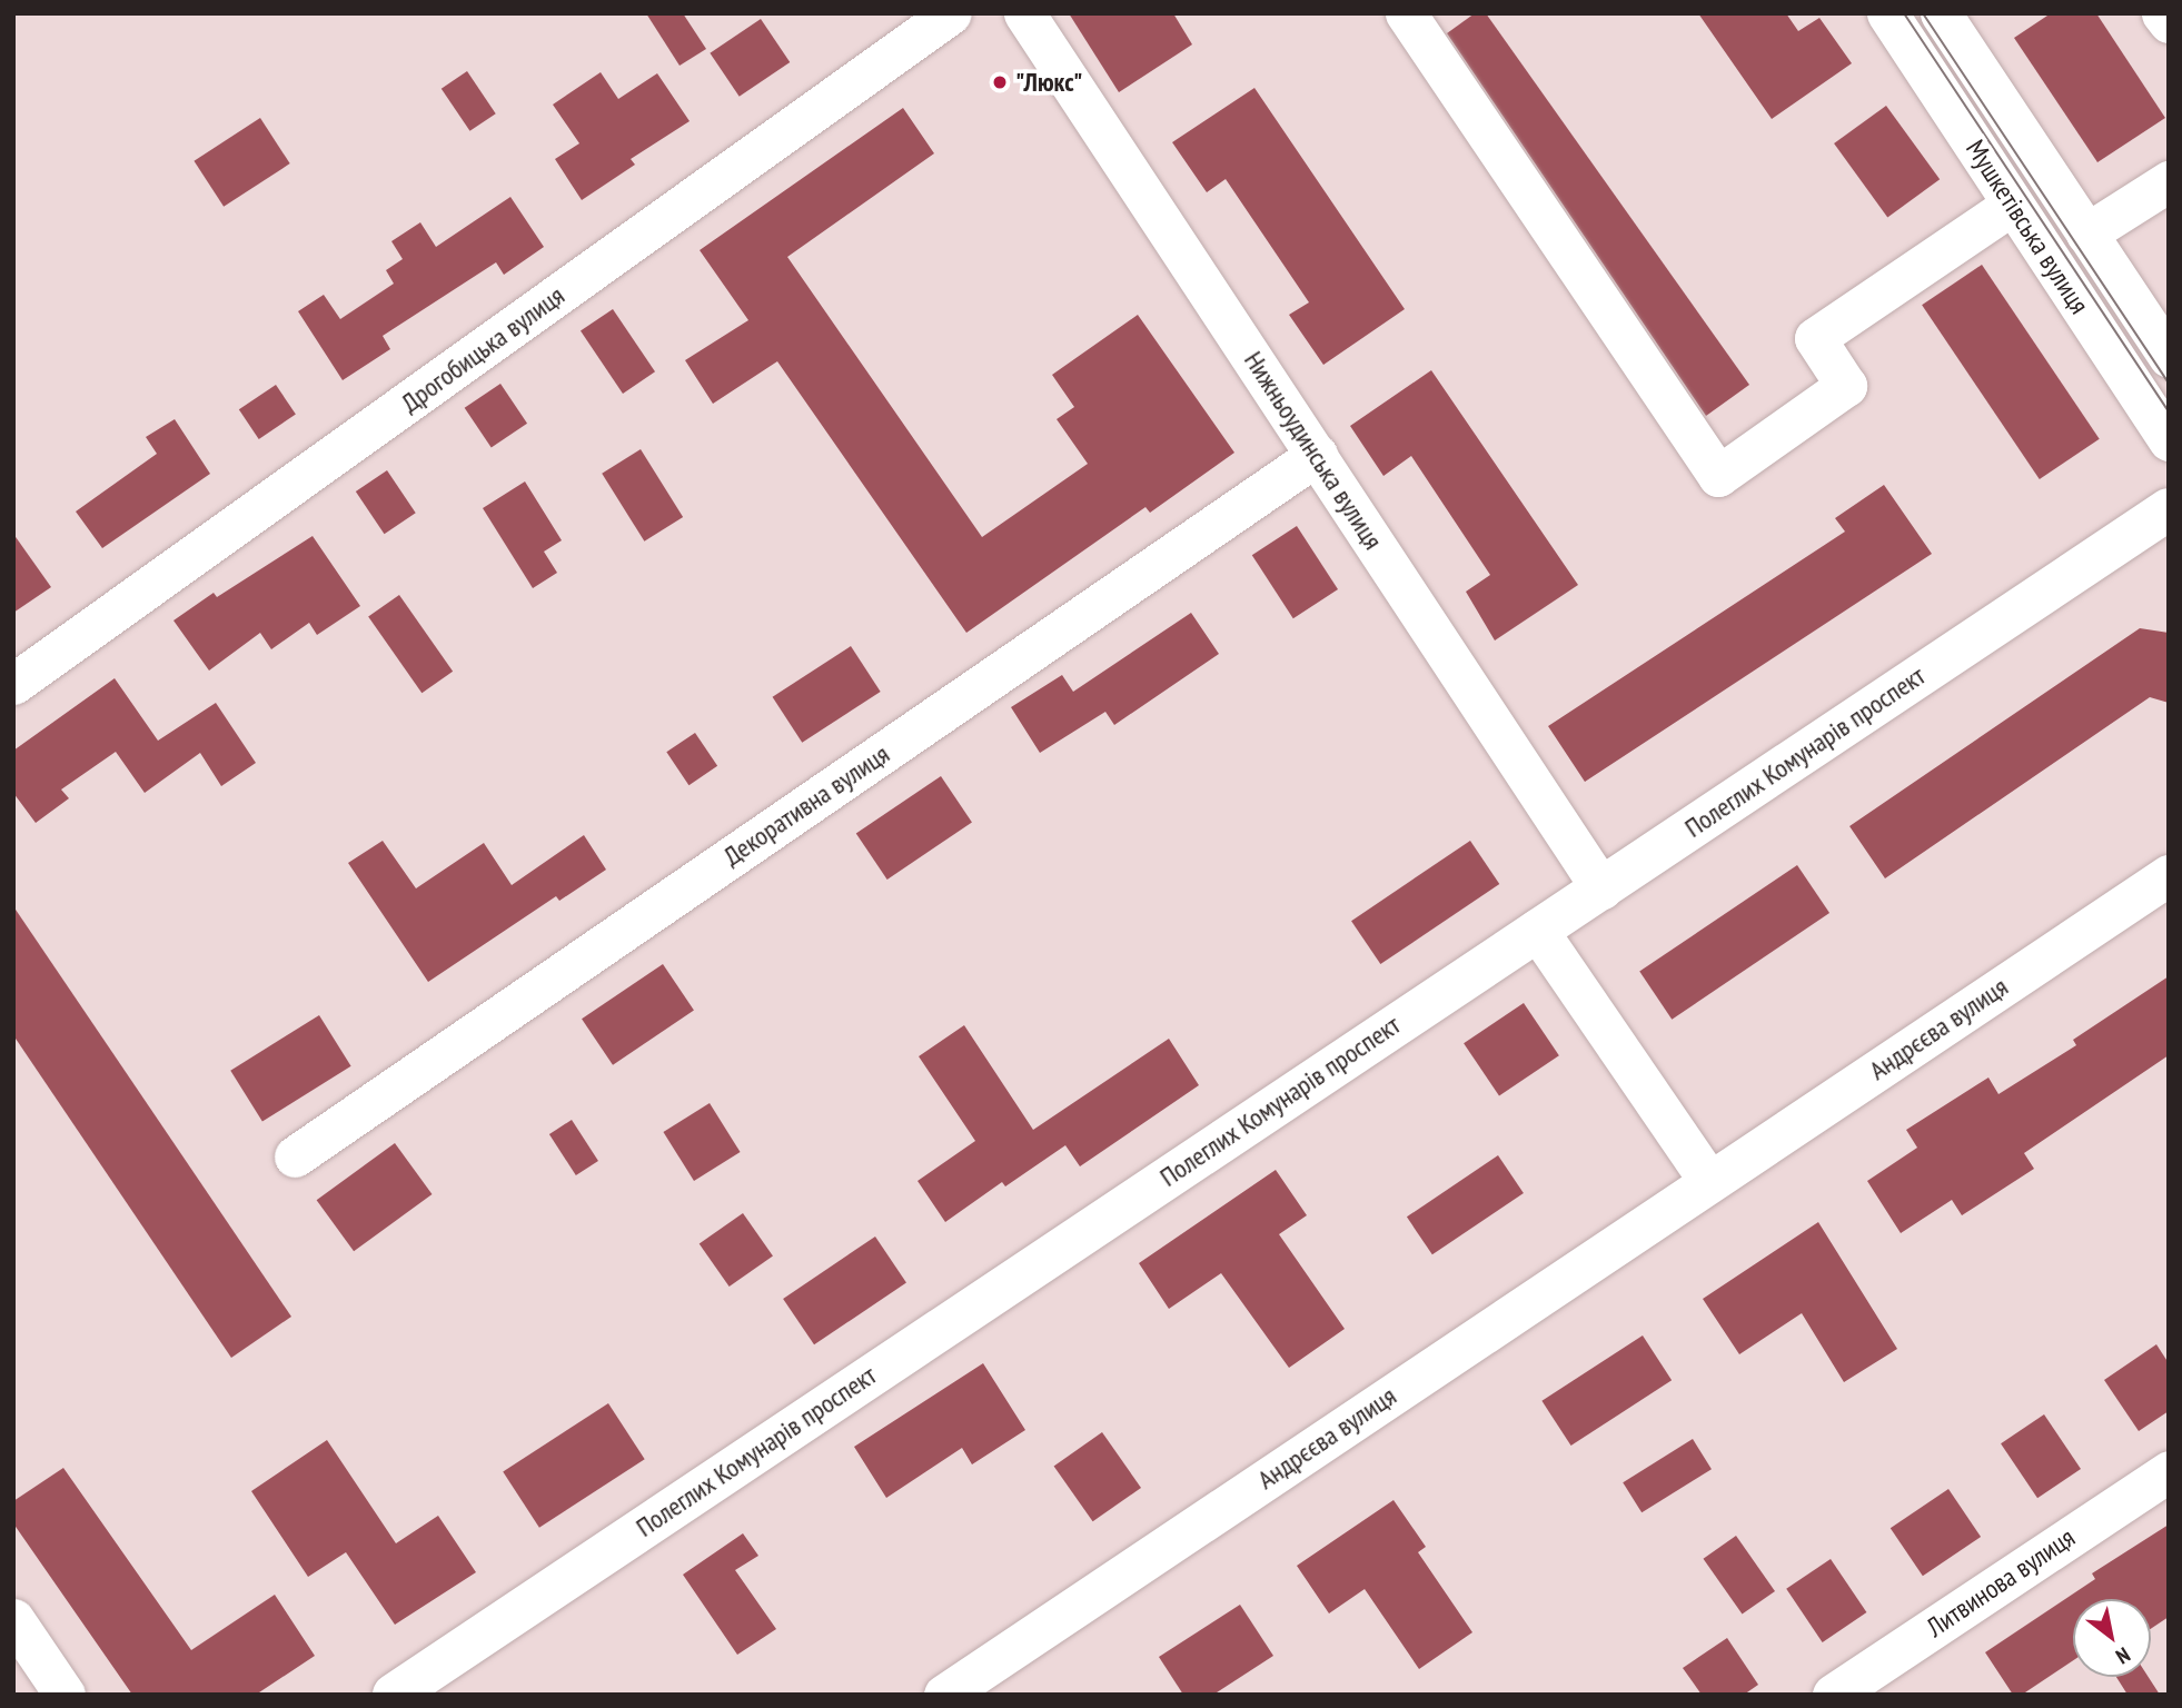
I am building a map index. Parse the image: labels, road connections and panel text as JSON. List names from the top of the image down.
{
  "streets": {
    "main road": ["Полеглих Комунарів проспект"],
    "street": [
      "Мушкетівська вулиця",
      "Дрогобицька вулиця",
      "Нижньоудинська вулиця",
      "Декоративна вулиця",
      "Андрєєва вулиця",
      "Литвинова вулиця"
    ]
  },
  "crossings": [
    ["Нижньоудинська вулиця", "Полеглих Комунарів проспект"],
    ["Нижньоудинська вулиця", "Декоративна вулиця"]
  ],
  "places": ["\"Люкс\""],
  "north": "bottom right"
}
